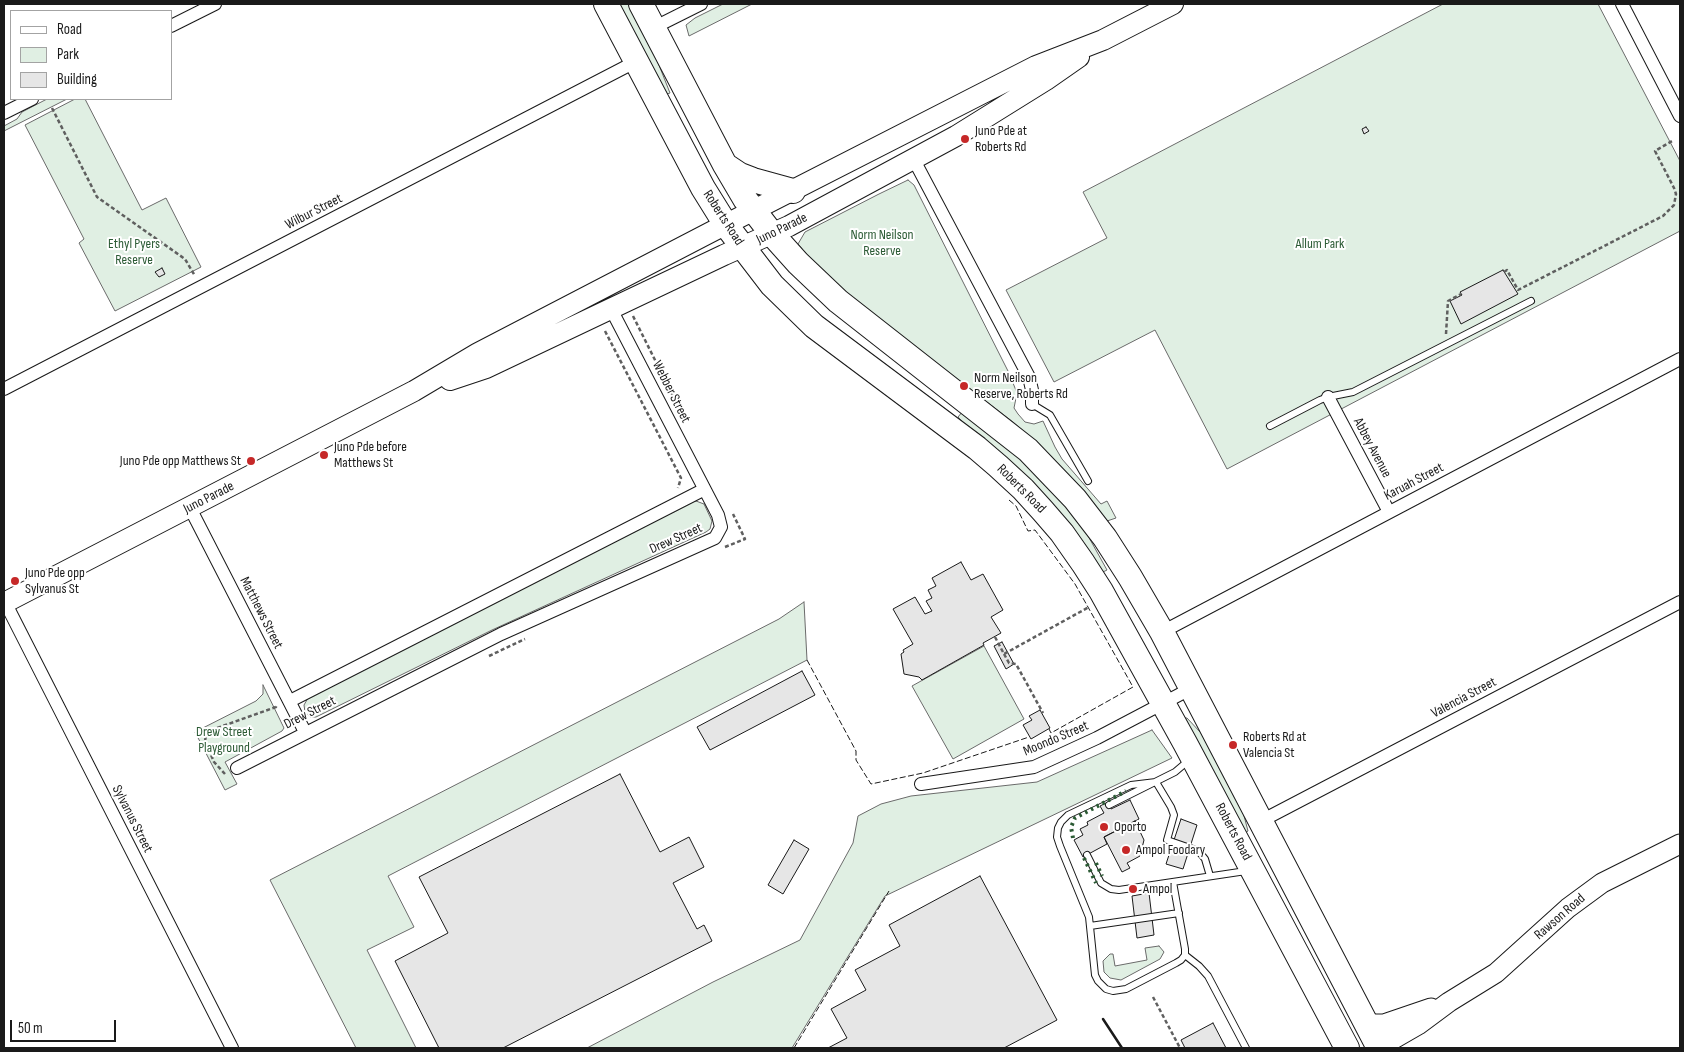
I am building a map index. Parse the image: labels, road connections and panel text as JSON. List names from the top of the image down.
{
  "streets": {
    "highway": ["Roberts Road"],
    "main road": ["Juno Parade", "Rawson Road"],
    "street": [
      "Wilbur Street",
      "Webber Street",
      "Abbey Avenue",
      "Karuah Street",
      "Drew Street",
      "Matthews Street",
      "Valencia Street",
      "Moondo Street",
      "Sylvanus Street"
    ]
  },
  "crossings": [
    ["Wilbur Street", "Roberts Road"],
    ["Roberts Road", "Juno Parade"],
    ["Roberts Road", "Karuah Street"],
    ["Roberts Road", "Valencia Street"],
    ["Roberts Road", "Moondo Street"],
    ["Roberts Road", "Rawson Road"],
    ["Juno Parade", "Webber Street"],
    ["Juno Parade", "Matthews Street"],
    ["Juno Parade", "Sylvanus Street"],
    ["Webber Street", "Drew Street"],
    ["Abbey Avenue", "Karuah Street"],
    ["Drew Street", "Matthews Street"]
  ],
  "parks": [
    "Norm Neilson Reserve",
    "Ethyl Pyers Reserve",
    "Allum Park",
    "Drew Street Playground"
  ],
  "places": [
    "Juno Pde at Roberts Rd",
    "Norm Neilson Reserve, Roberts Rd",
    "Juno Pde before Matthews St",
    "Juno Pde opp Matthews St",
    "Juno Pde opp Sylvanus St",
    "Roberts Rd at Valencia St",
    "Oporto",
    "Ampol Foodary",
    "Ampol"
  ],
  "legend": ["Road", "Park", "Building"],
  "scale_bar": "50 m"
}
